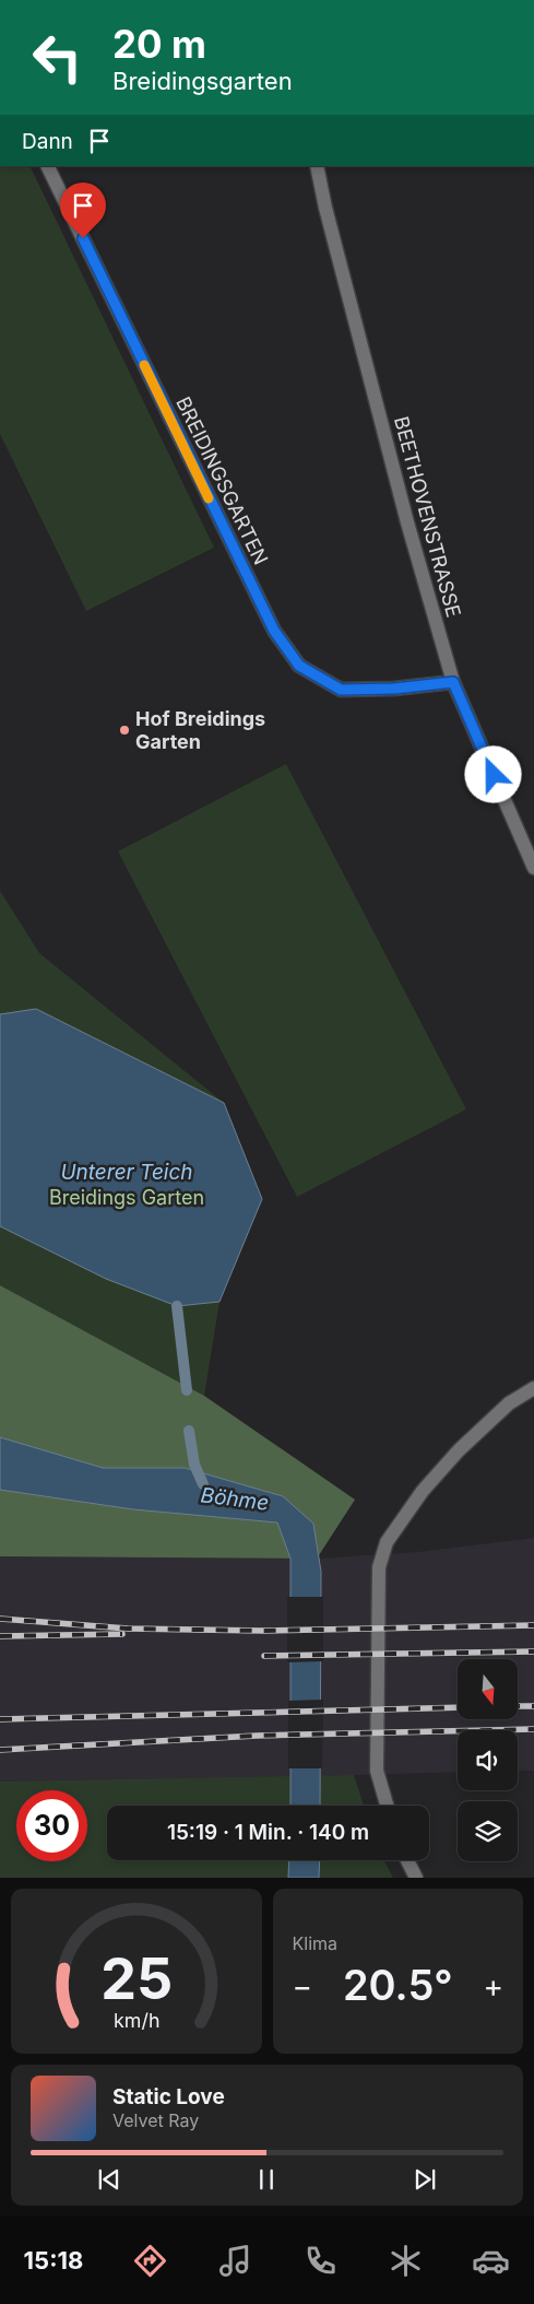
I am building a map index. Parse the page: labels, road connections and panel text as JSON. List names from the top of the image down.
{
  "streets": {
    "street": ["BREIDINGSGARTEN", "BEETHOVENSTRASSE"]
  },
  "crossings": [
    ["BREIDINGSGARTEN", "BEETHOVENSTRASSE"]
  ],
  "water": ["Unterer Teich", "Böhme"],
  "parks": ["Breidings Garten"],
  "places": ["Hof Breidings Garten"],
  "north": "bottom",
  "page": {
    "turn": ["20 m", "Breidingsgarten"],
    "then": "Dann",
    "limit": "30",
    "trip": "15:19 · 1 Min. · 140 m",
    "tile": "Klima",
    "heat": ["−", "20.5°", "+"],
    "song": ["Static Love", "Velvet Ray"],
    "tabs": "15:18",
    "gauge": ["25", "km/h"]
  }
}
